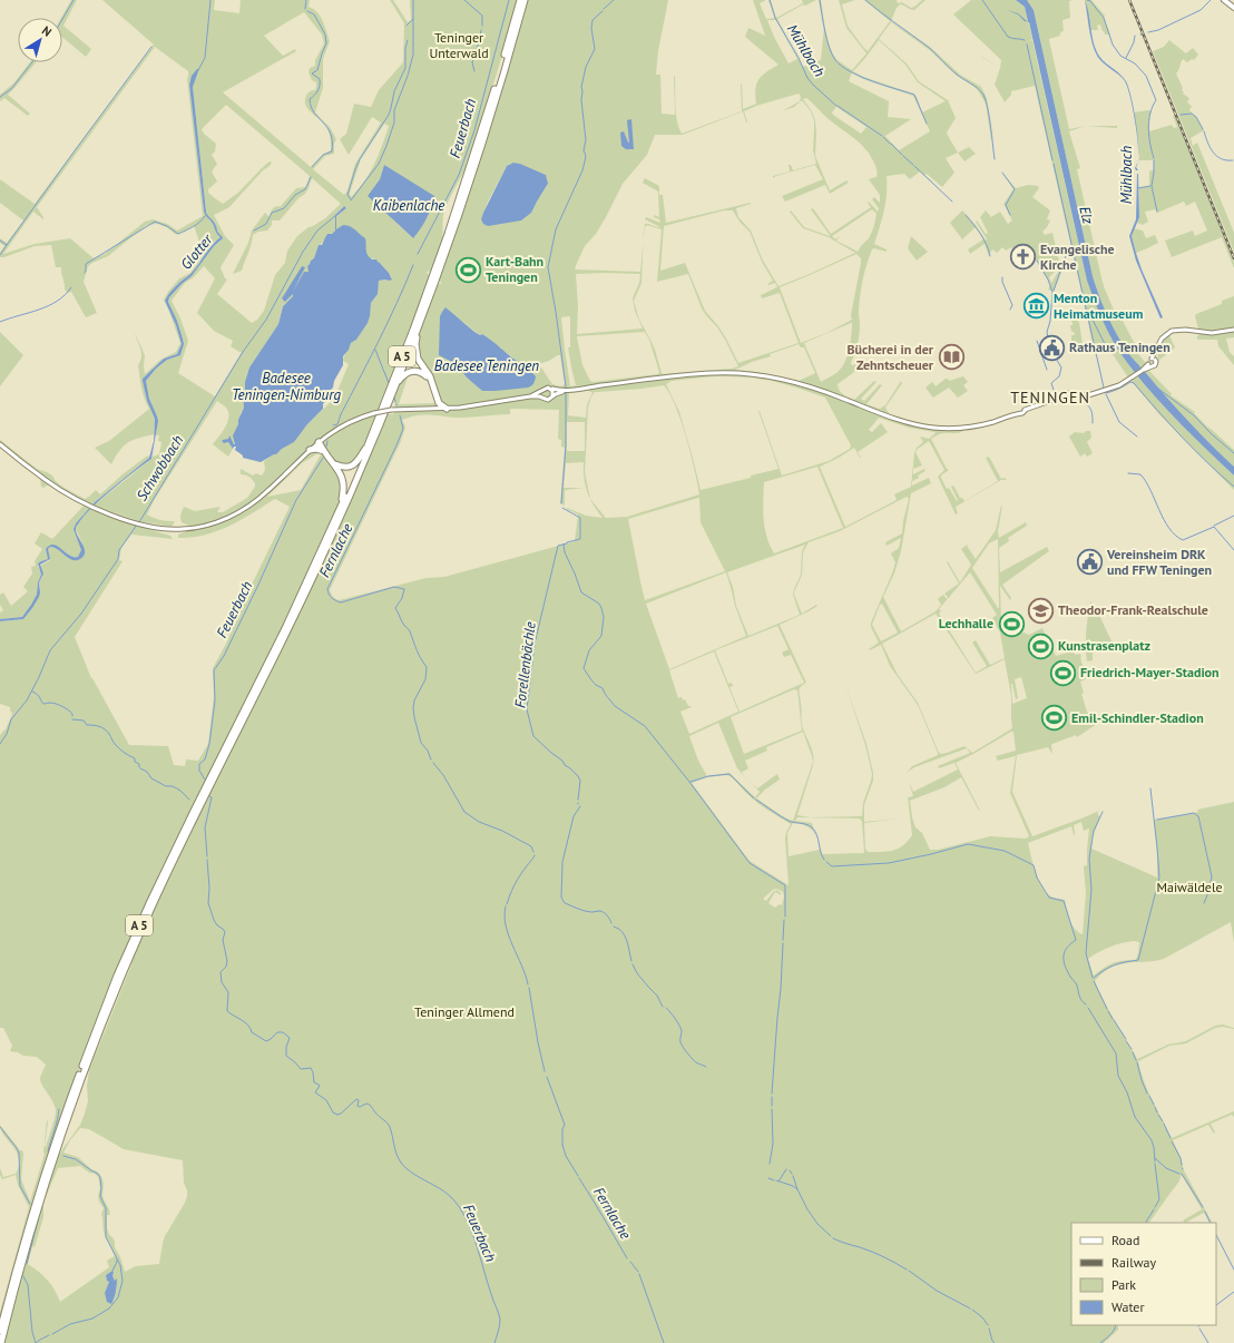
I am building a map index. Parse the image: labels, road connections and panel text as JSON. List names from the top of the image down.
{
  "streets": {
    "highway": ["A 5"]
  },
  "districts": ["TENINGEN"],
  "water": [
    "Mühlbach",
    "Feuerbach",
    "Kaibenlache",
    "Elz",
    "Glotter",
    "Badesee Teningen",
    "Badesee Teningen-Nimburg",
    "Schwobbach",
    "Fernlache",
    "Forellenbächle"
  ],
  "parks": ["Teninger Unterwald", "Maiwäldele", "Teninger Allmend"],
  "places": {
    "church": ["Evangelische Kirche"],
    "sports": [
      "Kart-Bahn Teningen",
      "Lechhalle",
      "Kunstrasenplatz",
      "Friedrich-Mayer-Stadion",
      "Emil-Schindler-Stadion"
    ],
    "museum": ["Menton Heimatmuseum"],
    "public building": ["Rathaus Teningen", "Vereinsheim DRK und FFW Teningen"],
    "library": ["Bücherei in der Zehntscheuer"],
    "school or university": ["Theodor-Frank-Realschule"]
  },
  "legend": [
    "Road",
    "Railway",
    "Park",
    "Water"
  ],
  "north": "top right"
}
